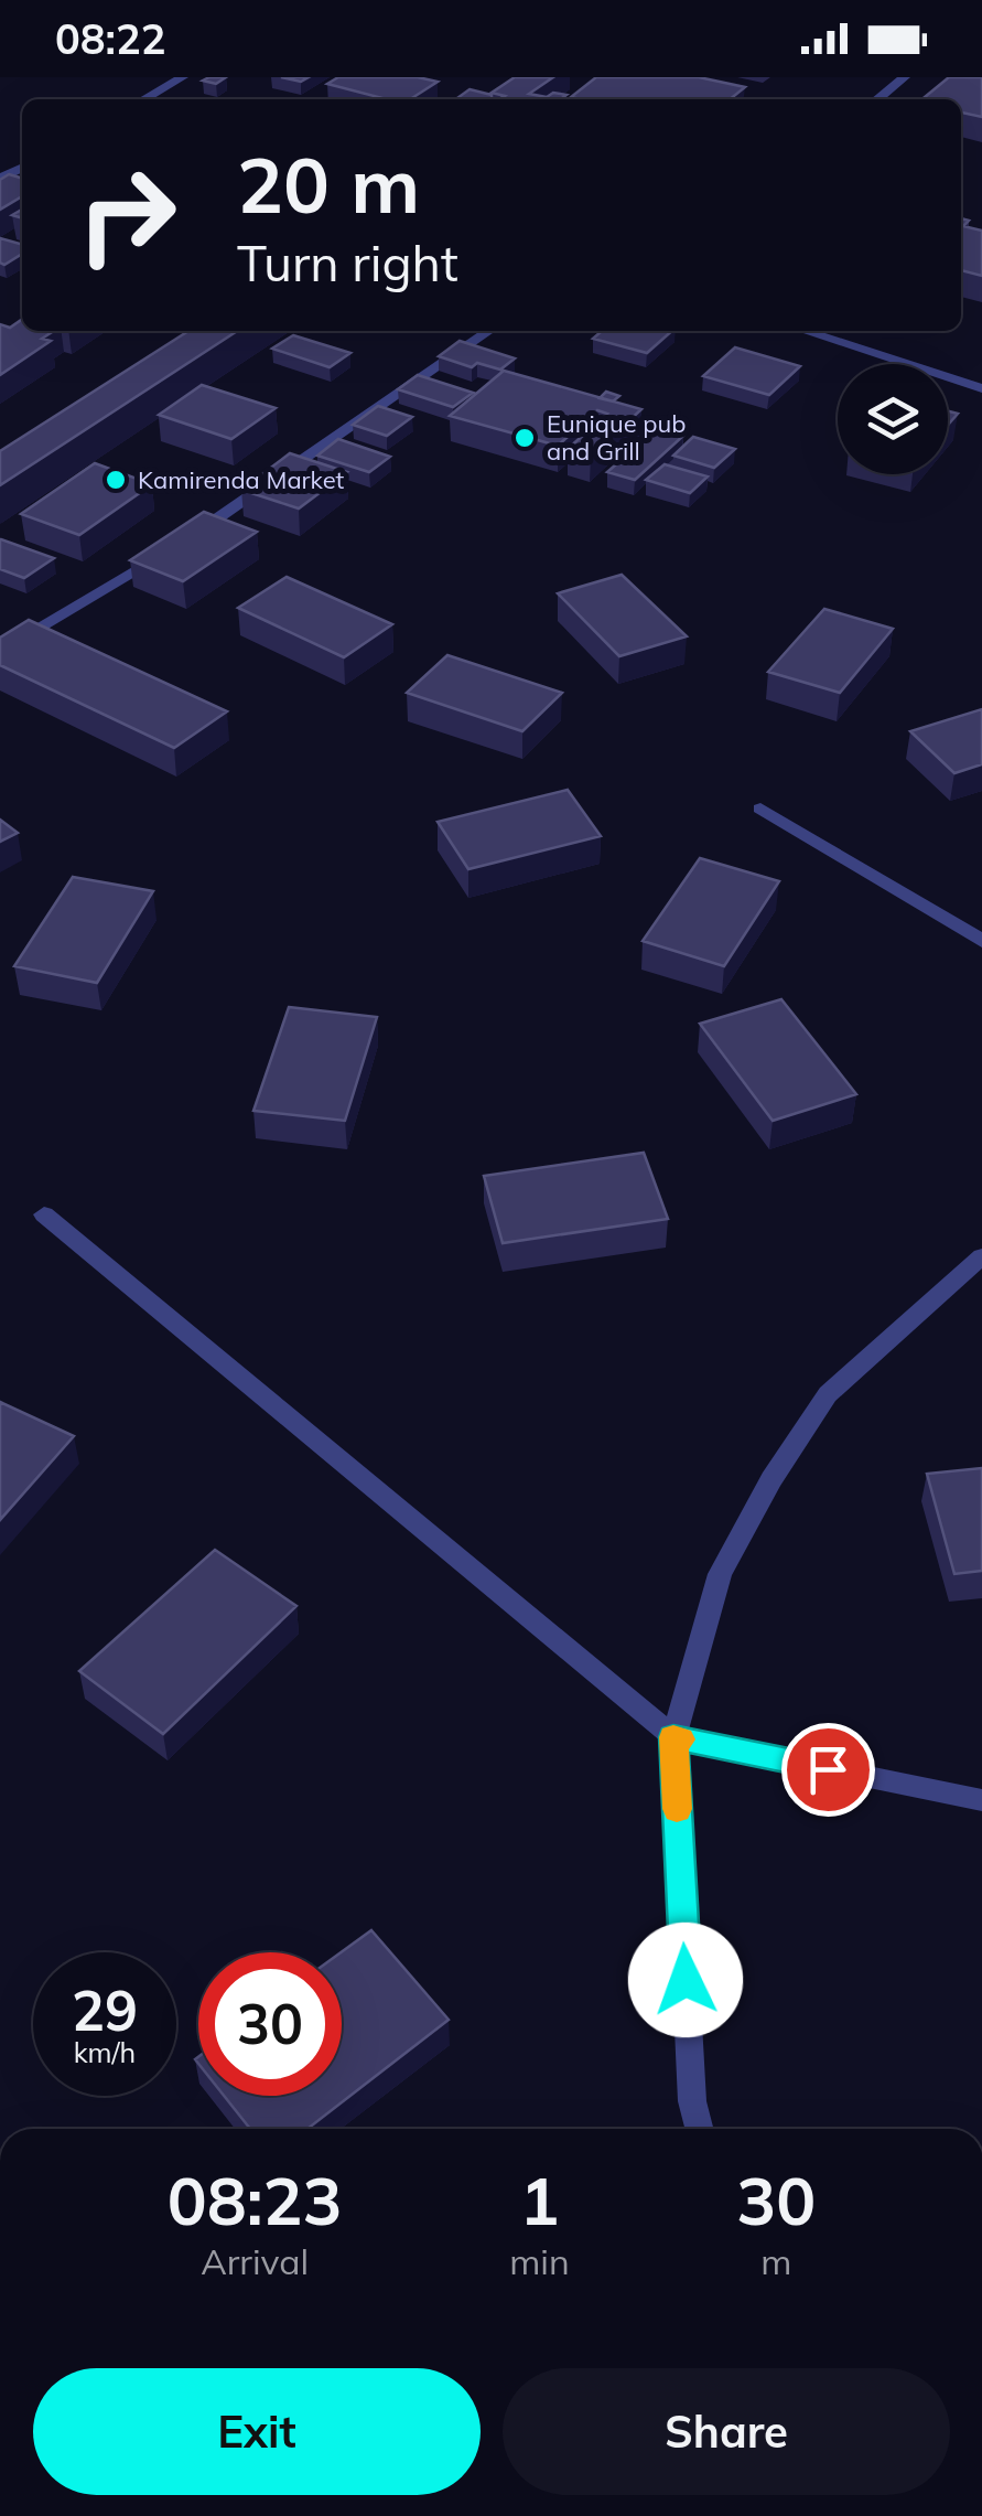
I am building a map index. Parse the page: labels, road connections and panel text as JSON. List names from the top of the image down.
{
  "places": ["Eunique pub and Grill", "Kamirenda Market"],
  "page": {
    "status": "08:22",
    "turn": ["20 m", "Turn right"],
    "speed": "29 km/h",
    "limit": "30",
    "eta": [
      "08:23",
      "Arrival",
      "1",
      "min",
      "30",
      "m"
    ],
    "buttons": ["Exit", "Share"]
  }
}
